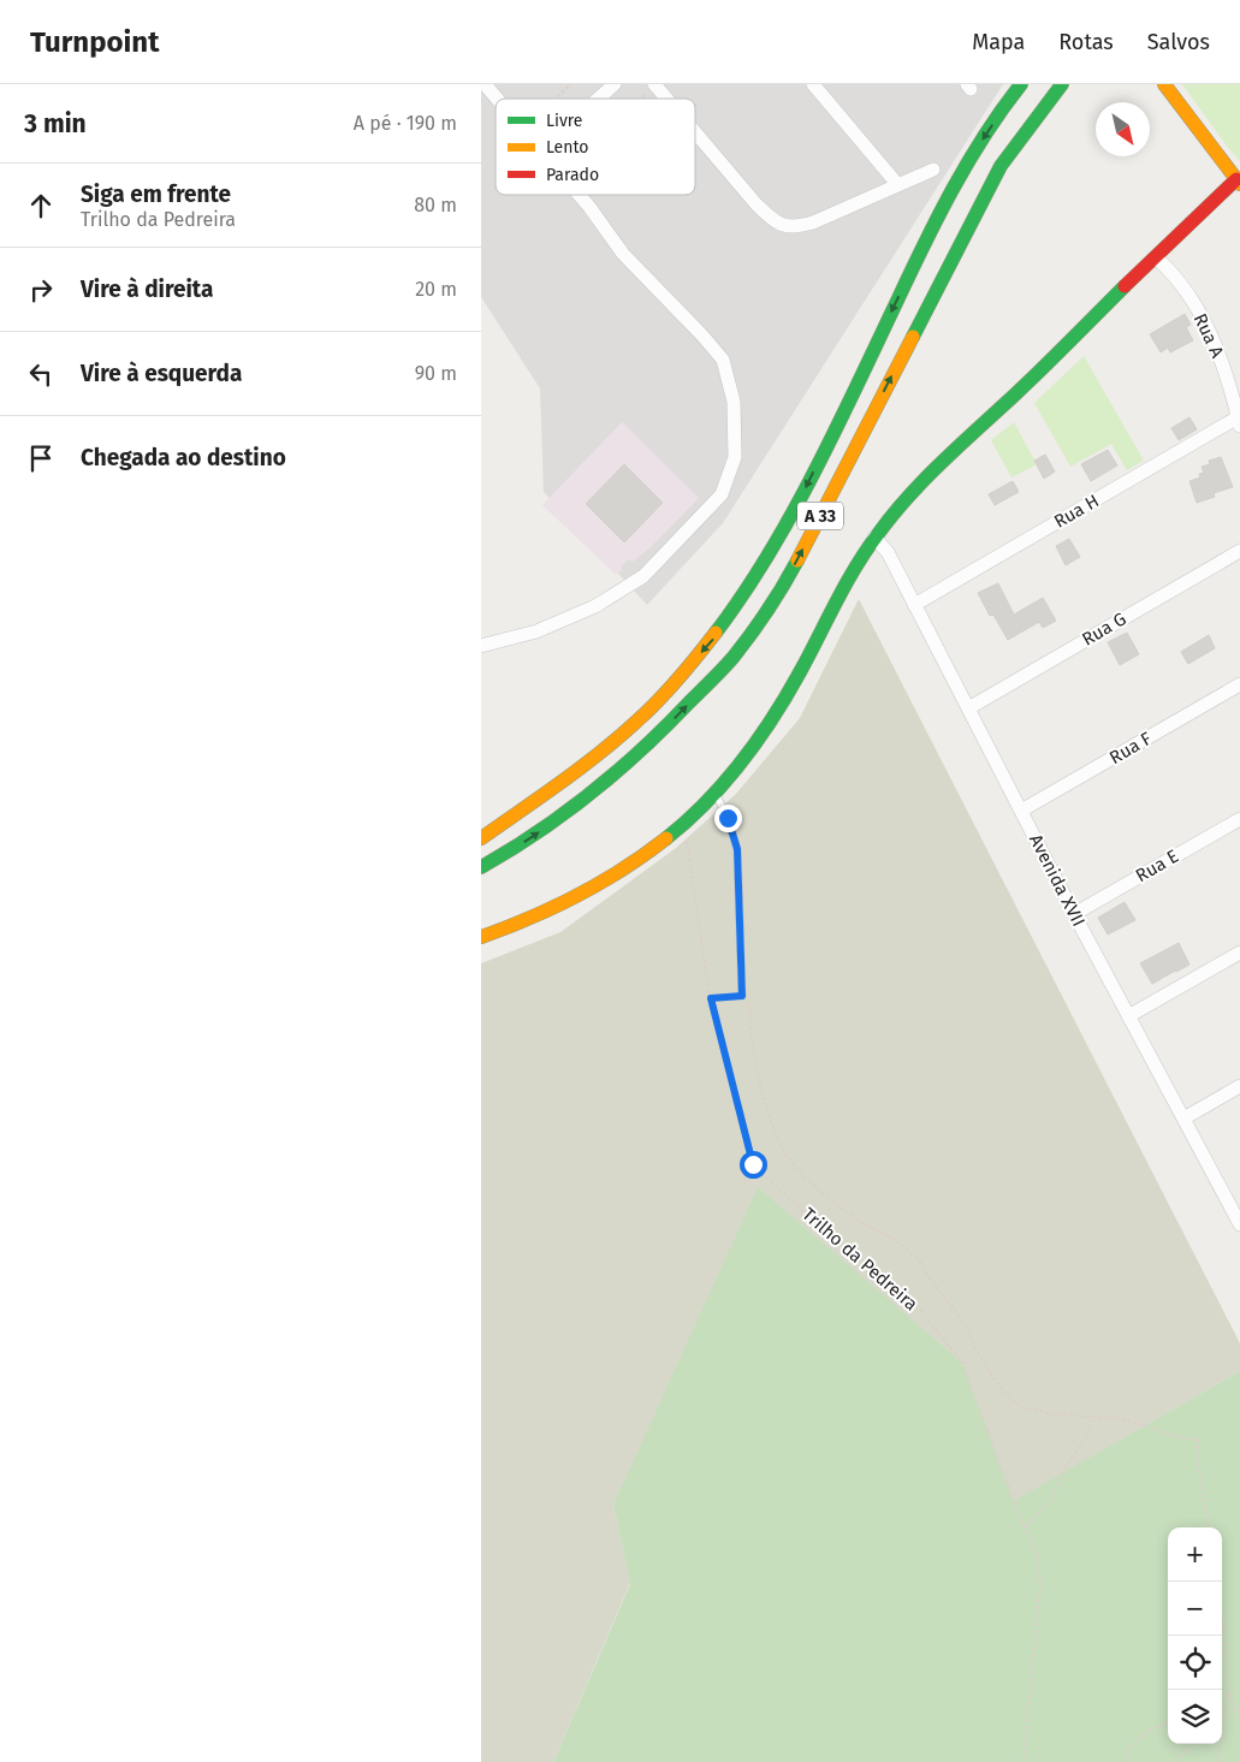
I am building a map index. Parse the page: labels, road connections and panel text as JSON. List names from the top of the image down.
{
  "streets": {
    "main road": ["A 33"],
    "street": [
      "Rua A",
      "Rua H",
      "Rua G",
      "Rua F",
      "Rua E",
      "Avenida XVII"
    ],
    "path": ["Trilho da Pedreira"]
  },
  "crossings": [
    ["Rua A", "Rua H"],
    ["Rua H", "Avenida XVII"],
    ["Rua G", "Avenida XVII"],
    ["Rua F", "Avenida XVII"],
    ["Rua E", "Avenida XVII"]
  ],
  "legend": ["Livre", "Lento", "Parado"],
  "north": "bottom right",
  "page": {
    "header": "Turnpoint",
    "nav": ["Mapa", "Rotas", "Salvos"],
    "heading": ["3 min", "A pé · 190 m"],
    "list": [
      ["Siga em frente", "Trilho da Pedreira", "80 m"],
      ["Vire à direita", "20 m"],
      ["Vire à esquerda", "90 m"],
      "Chegada ao destino"
    ],
    "map_buttons": ["+", "−"]
  }
}
